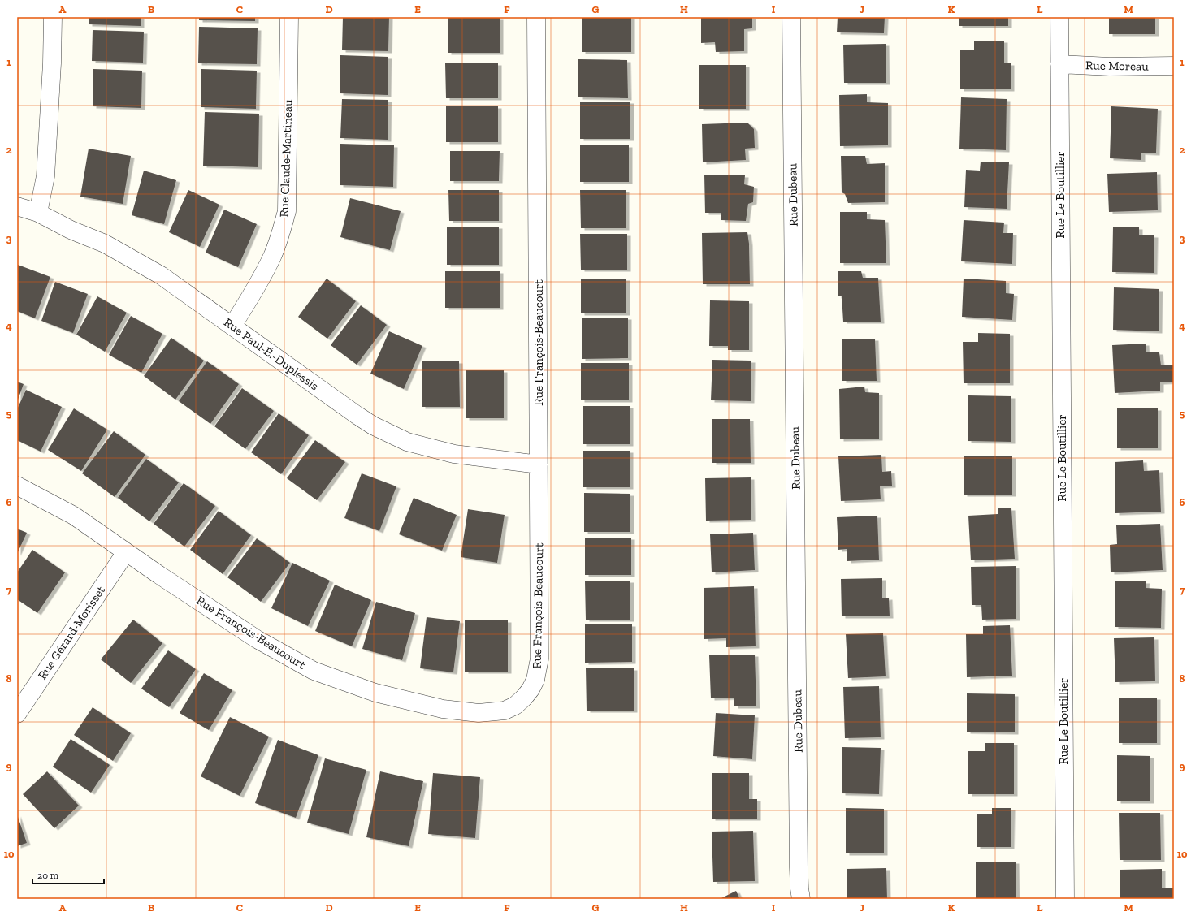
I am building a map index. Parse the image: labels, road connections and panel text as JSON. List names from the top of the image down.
{
  "streets": {
    "street": [
      "Rue Moreau",
      "Rue Claude-Martineau",
      "Rue Dubeau",
      "Rue Le Boutillier",
      "Rue François-Beaucourt",
      "Rue Paul-É.-Duplessis",
      "Rue Gérard-Morisset"
    ]
  },
  "crossings": [
    ["Rue Moreau", "Rue Le Boutillier"],
    ["Rue Claude-Martineau", "Rue Paul-É.-Duplessis"],
    ["Rue François-Beaucourt", "Rue Paul-É.-Duplessis"],
    ["Rue François-Beaucourt", "Rue Gérard-Morisset"]
  ],
  "scale_bar": "20 m",
  "grid": {
    "columns": [
      "A",
      "B",
      "C",
      "D",
      "E",
      "F",
      "G",
      "H",
      "I",
      "J",
      "K",
      "L",
      "M"
    ],
    "rows": [
      "1",
      "2",
      "3",
      "4",
      "5",
      "6",
      "7",
      "8",
      "9",
      "10"
    ]
  }
}
